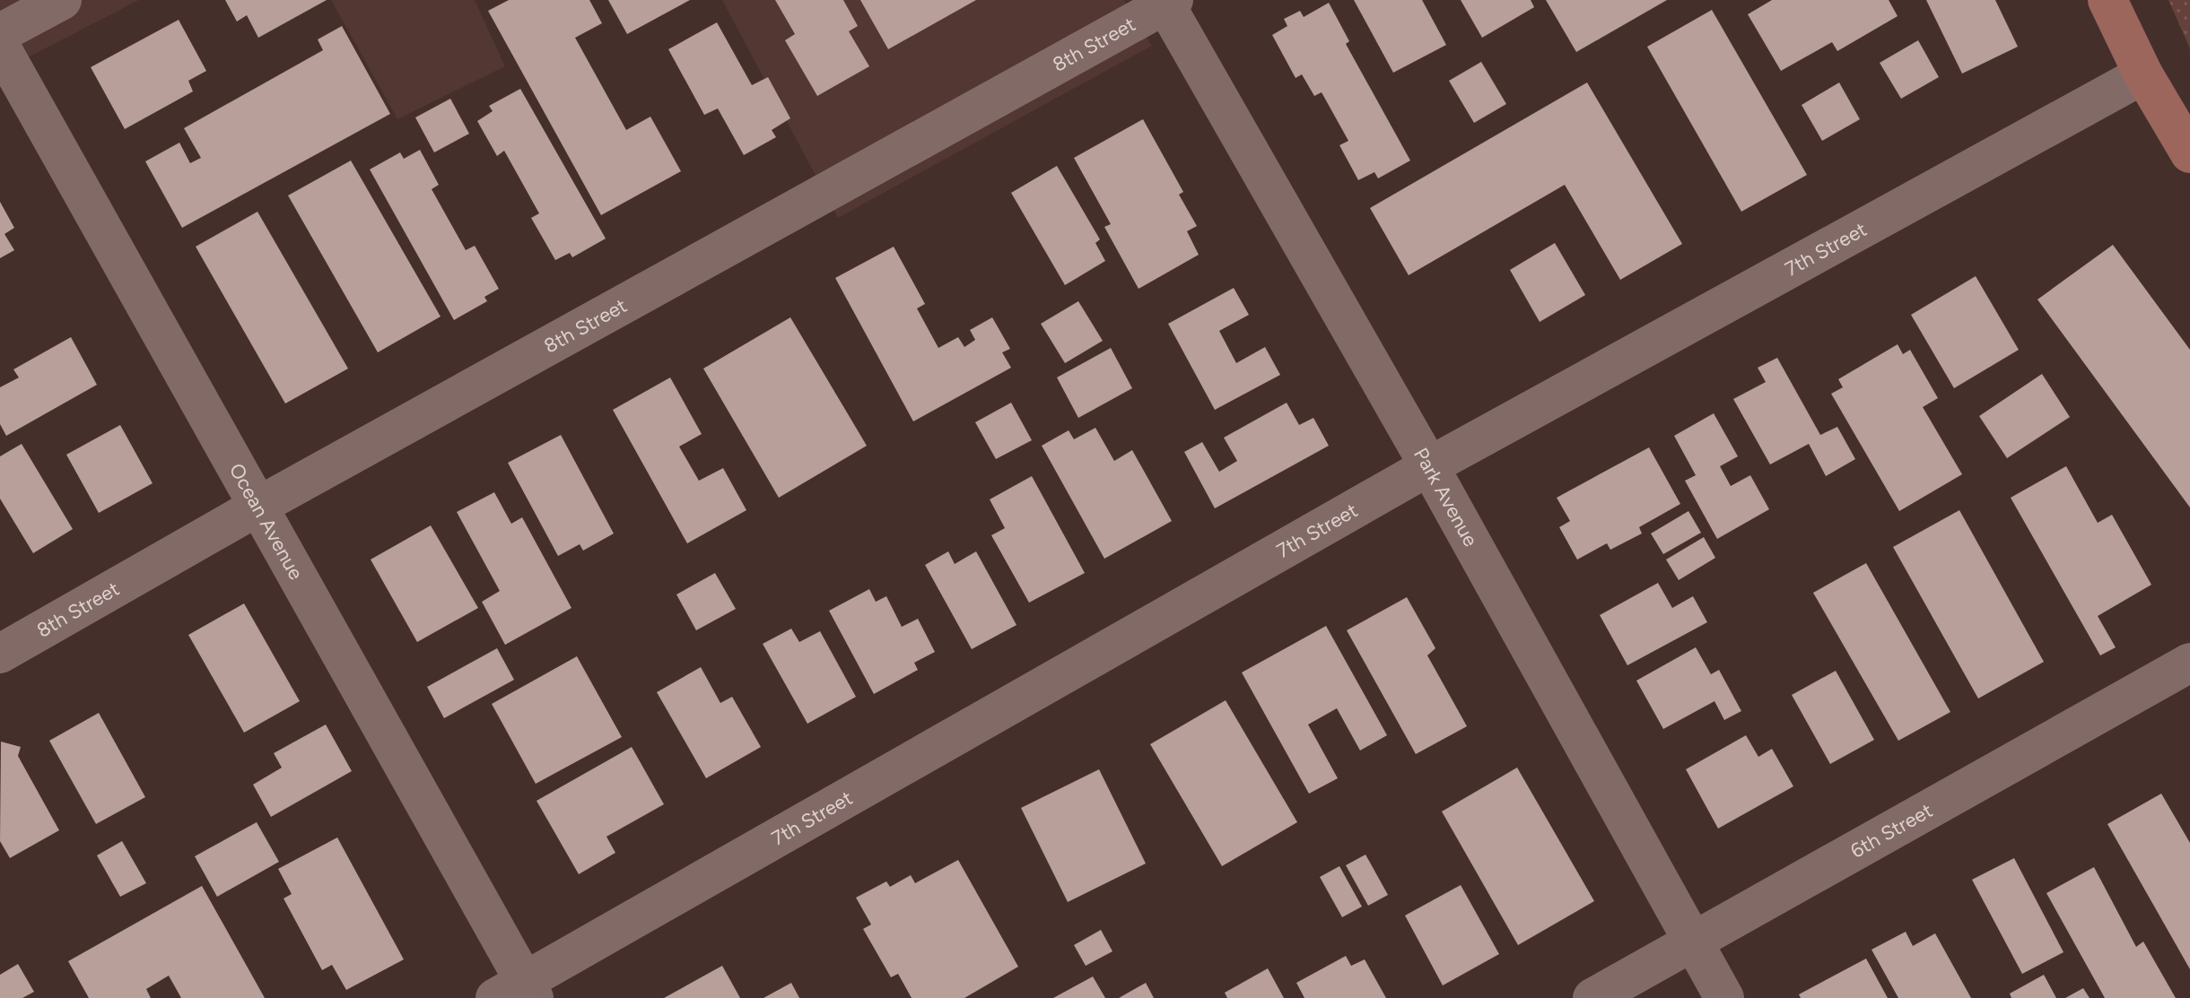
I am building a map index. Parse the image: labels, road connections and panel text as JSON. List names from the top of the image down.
{
  "streets": {
    "street": [
      "8th Street",
      "7th Street",
      "Park Avenue",
      "Ocean Avenue",
      "6th Street"
    ]
  },
  "crossings": [
    ["8th Street", "Park Avenue"],
    ["8th Street", "Ocean Avenue"],
    ["7th Street", "Park Avenue"],
    ["7th Street", "Ocean Avenue"],
    ["Park Avenue", "6th Street"]
  ]
}
